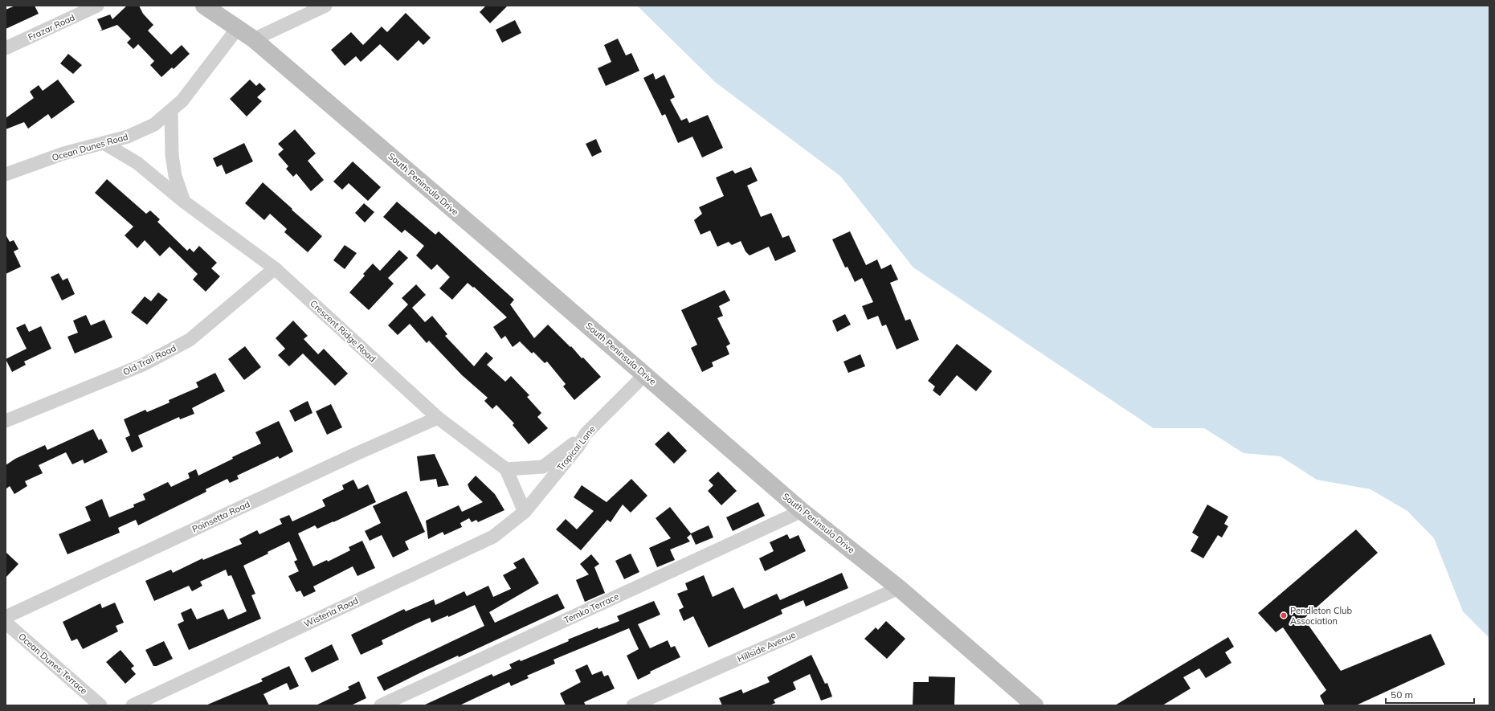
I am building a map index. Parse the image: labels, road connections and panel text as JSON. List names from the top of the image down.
{
  "streets": {
    "main road": ["South Peninsula Drive"],
    "street": [
      "Frazar Road",
      "Ocean Dunes Road",
      "Crescent Ridge Road",
      "Old Trail Road",
      "Tropical Lane",
      "Poinsetta Road",
      "Temko Terrace",
      "Wisteria Road",
      "Hillside Avenue",
      "Ocean Dunes Terrace"
    ]
  },
  "crossings": [
    ["Ocean Dunes Road", "South Peninsula Drive"],
    ["Ocean Dunes Road", "Crescent Ridge Road"],
    ["South Peninsula Drive", "Tropical Lane"],
    ["South Peninsula Drive", "Temko Terrace"],
    ["South Peninsula Drive", "Hillside Avenue"],
    ["Crescent Ridge Road", "Old Trail Road"],
    ["Crescent Ridge Road", "Poinsetta Road"],
    ["Tropical Lane", "Wisteria Road"]
  ],
  "places": ["Pendleton Club Association"],
  "scale_bar": "50 m"
}
